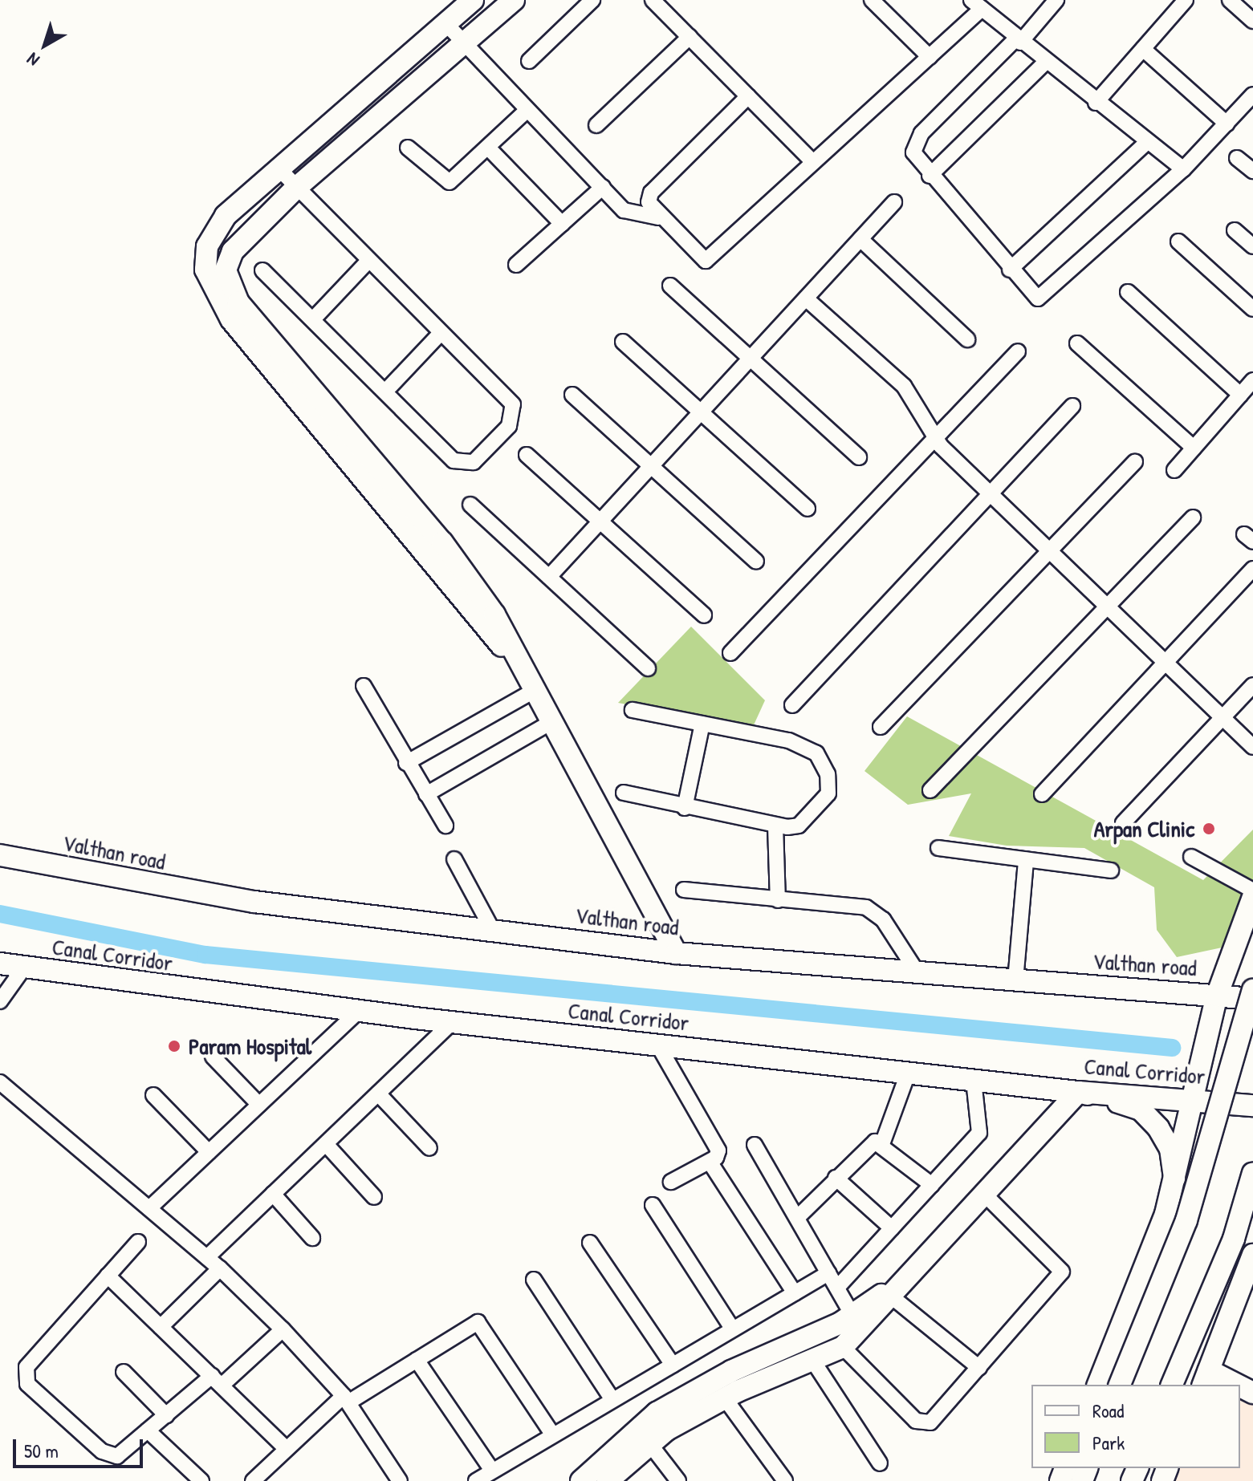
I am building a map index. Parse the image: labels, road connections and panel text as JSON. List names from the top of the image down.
{
  "streets": {
    "main road": ["Valthan road", "Canal Corridor"]
  },
  "places": ["Arpan Clinic", "Param Hospital"],
  "legend": ["Road", "Park"],
  "scale_bar": "50 m",
  "north": "bottom left"
}
